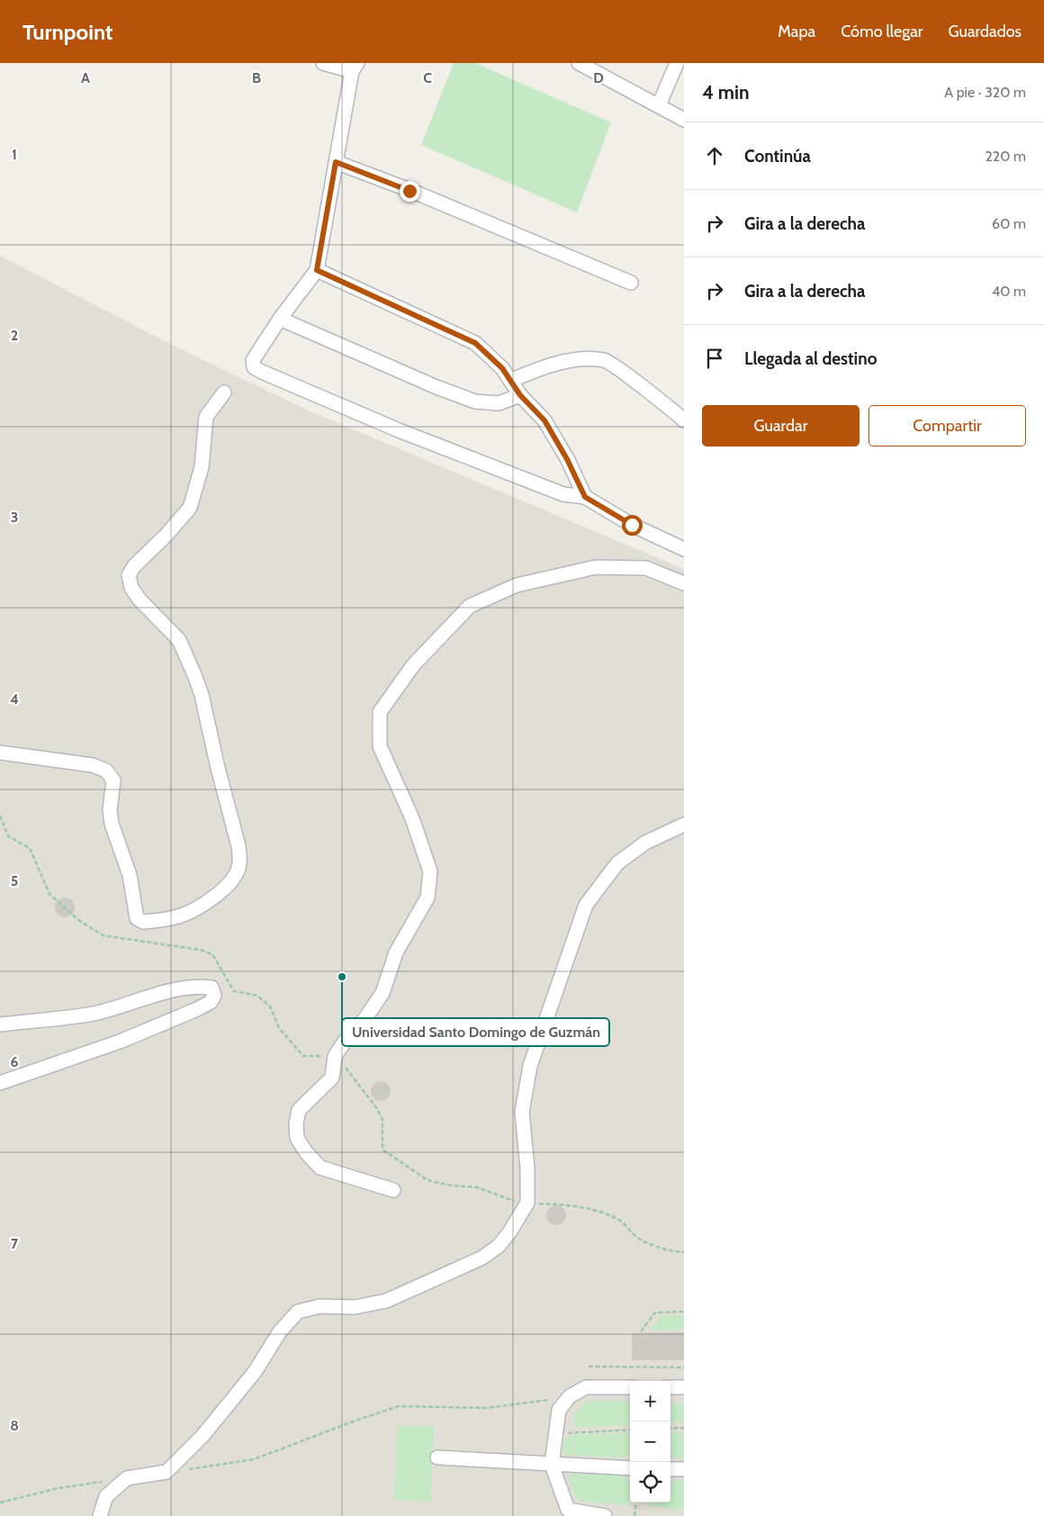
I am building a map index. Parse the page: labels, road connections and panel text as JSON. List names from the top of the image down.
{
  "places": ["Universidad Santo Domingo de Guzmán"],
  "page": {
    "header": "Turnpoint",
    "nav": ["Mapa", "Cómo llegar", "Guardados"],
    "heading": ["4 min", "A pie · 320 m"],
    "list": [
      ["Continúa", "220 m"],
      ["Gira a la derecha", "60 m"],
      ["Gira a la derecha", "40 m"],
      "Llegada al destino"
    ],
    "buttons": ["Guardar", "Compartir"],
    "map_buttons": ["+", "−"]
  },
  "grid": {
    "columns": [
      "A",
      "B",
      "C",
      "D"
    ],
    "rows": [
      "1",
      "2",
      "3",
      "4",
      "5",
      "6",
      "7",
      "8"
    ]
  }
}
